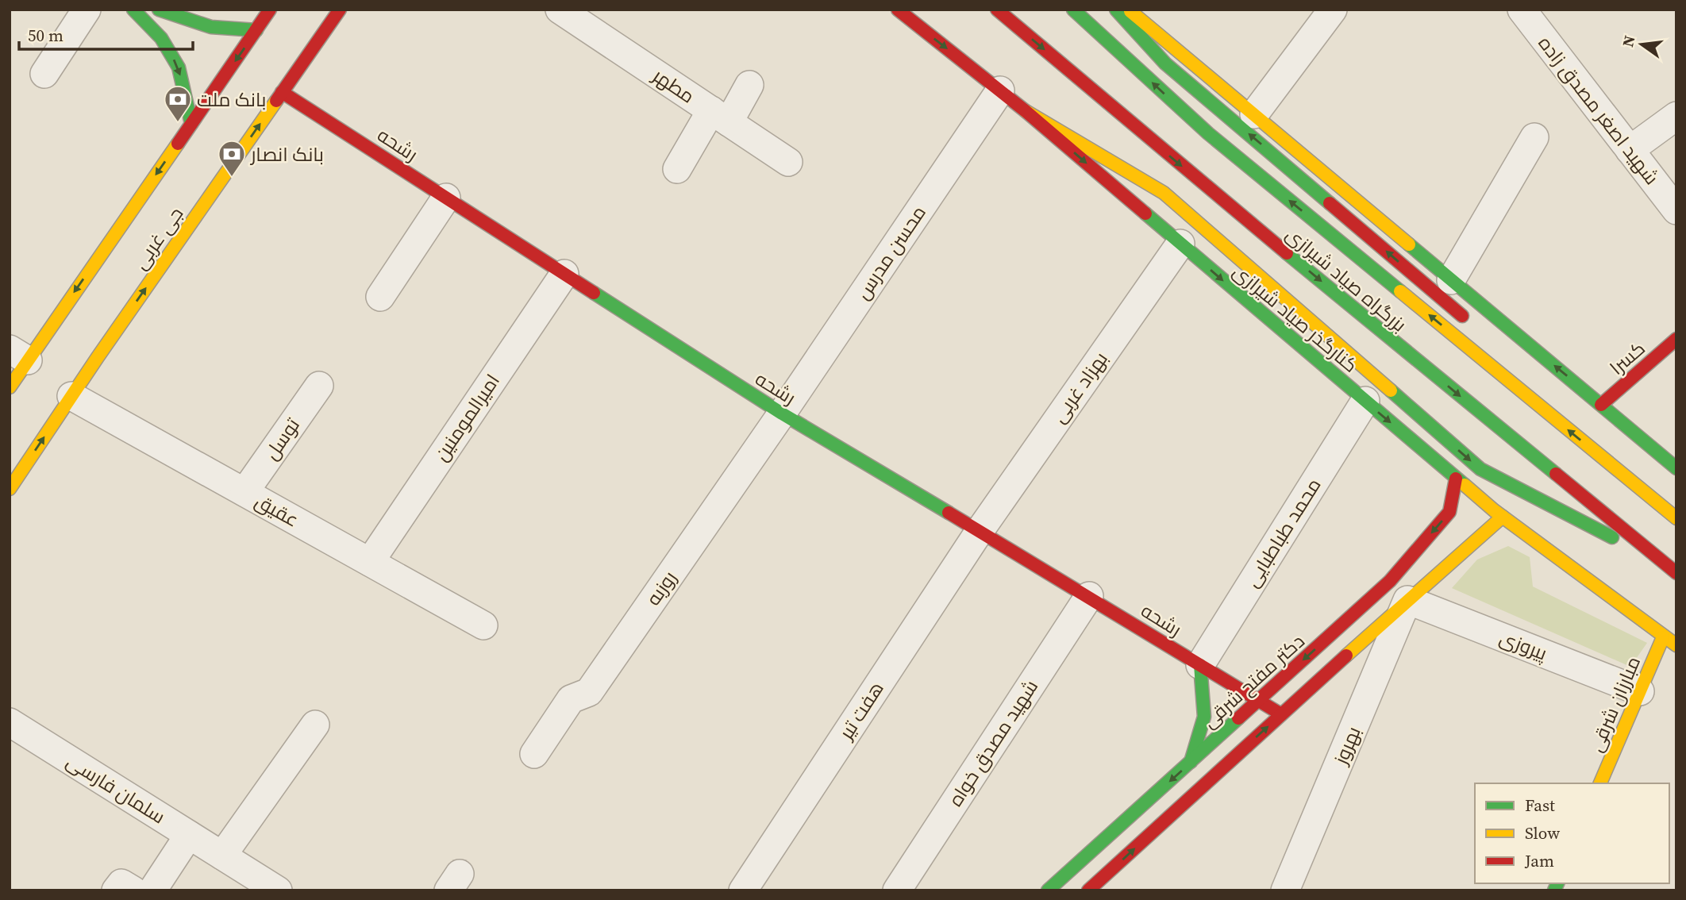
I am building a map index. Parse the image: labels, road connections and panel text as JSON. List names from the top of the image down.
{
  "streets": {
    "main road": [
      "رشحه",
      "جی غربی",
      "بزرگراه صیاد شیرازی",
      "کنارگذر صیاد شیرازی",
      "کسرا",
      "دکتر مفتح شرقی",
      "مبارزان شرقی"
    ],
    "street": [
      "مطهر",
      "شهید اصغر مصدق زاده",
      "محسن مدرس",
      "بهزاد غربی",
      "امیرالمومنین",
      "توسل",
      "عقیق",
      "محمد طباطبایی",
      "روزبه",
      "پیروزی",
      "هفت تیر",
      "شهید مصدق خواه",
      "بهروز",
      "سلمان فارسی"
    ]
  },
  "crossings": [
    ["رشحه", "جی غربی"],
    ["رشحه", "محسن مدرس"],
    ["رشحه", "بهزاد غربی"],
    ["رشحه", "امیرالمومنین"],
    ["رشحه", "محمد طباطبایی"],
    ["رشحه", "روزبه"],
    ["رشحه", "دکتر مفتح شرقی"],
    ["رشحه", "هفت تیر"],
    ["رشحه", "شهید مصدق خواه"],
    ["جی غربی", "عقیق"],
    ["محسن مدرس", "کنارگذر صیاد شیرازی"],
    ["محسن مدرس", "روزبه"],
    ["کنارگذر صیاد شیرازی", "بهزاد غربی"],
    ["کنارگذر صیاد شیرازی", "محمد طباطبایی"],
    ["کنارگذر صیاد شیرازی", "دکتر مفتح شرقی"],
    ["کنارگذر صیاد شیرازی", "مبارزان شرقی"],
    ["بهزاد غربی", "هفت تیر"],
    ["امیرالمومنین", "عقیق"],
    ["توسل", "عقیق"],
    ["پیروزی", "دکتر مفتح شرقی"],
    ["پیروزی", "مبارزان شرقی"],
    ["پیروزی", "بهروز"],
    ["دکتر مفتح شرقی", "بهروز"]
  ],
  "places": {
    "bank": ["بانک ملت", "بانک انصار"]
  },
  "legend": ["Fast", "Slow", "Jam"],
  "scale_bar": "50 m",
  "north": "left"
}
